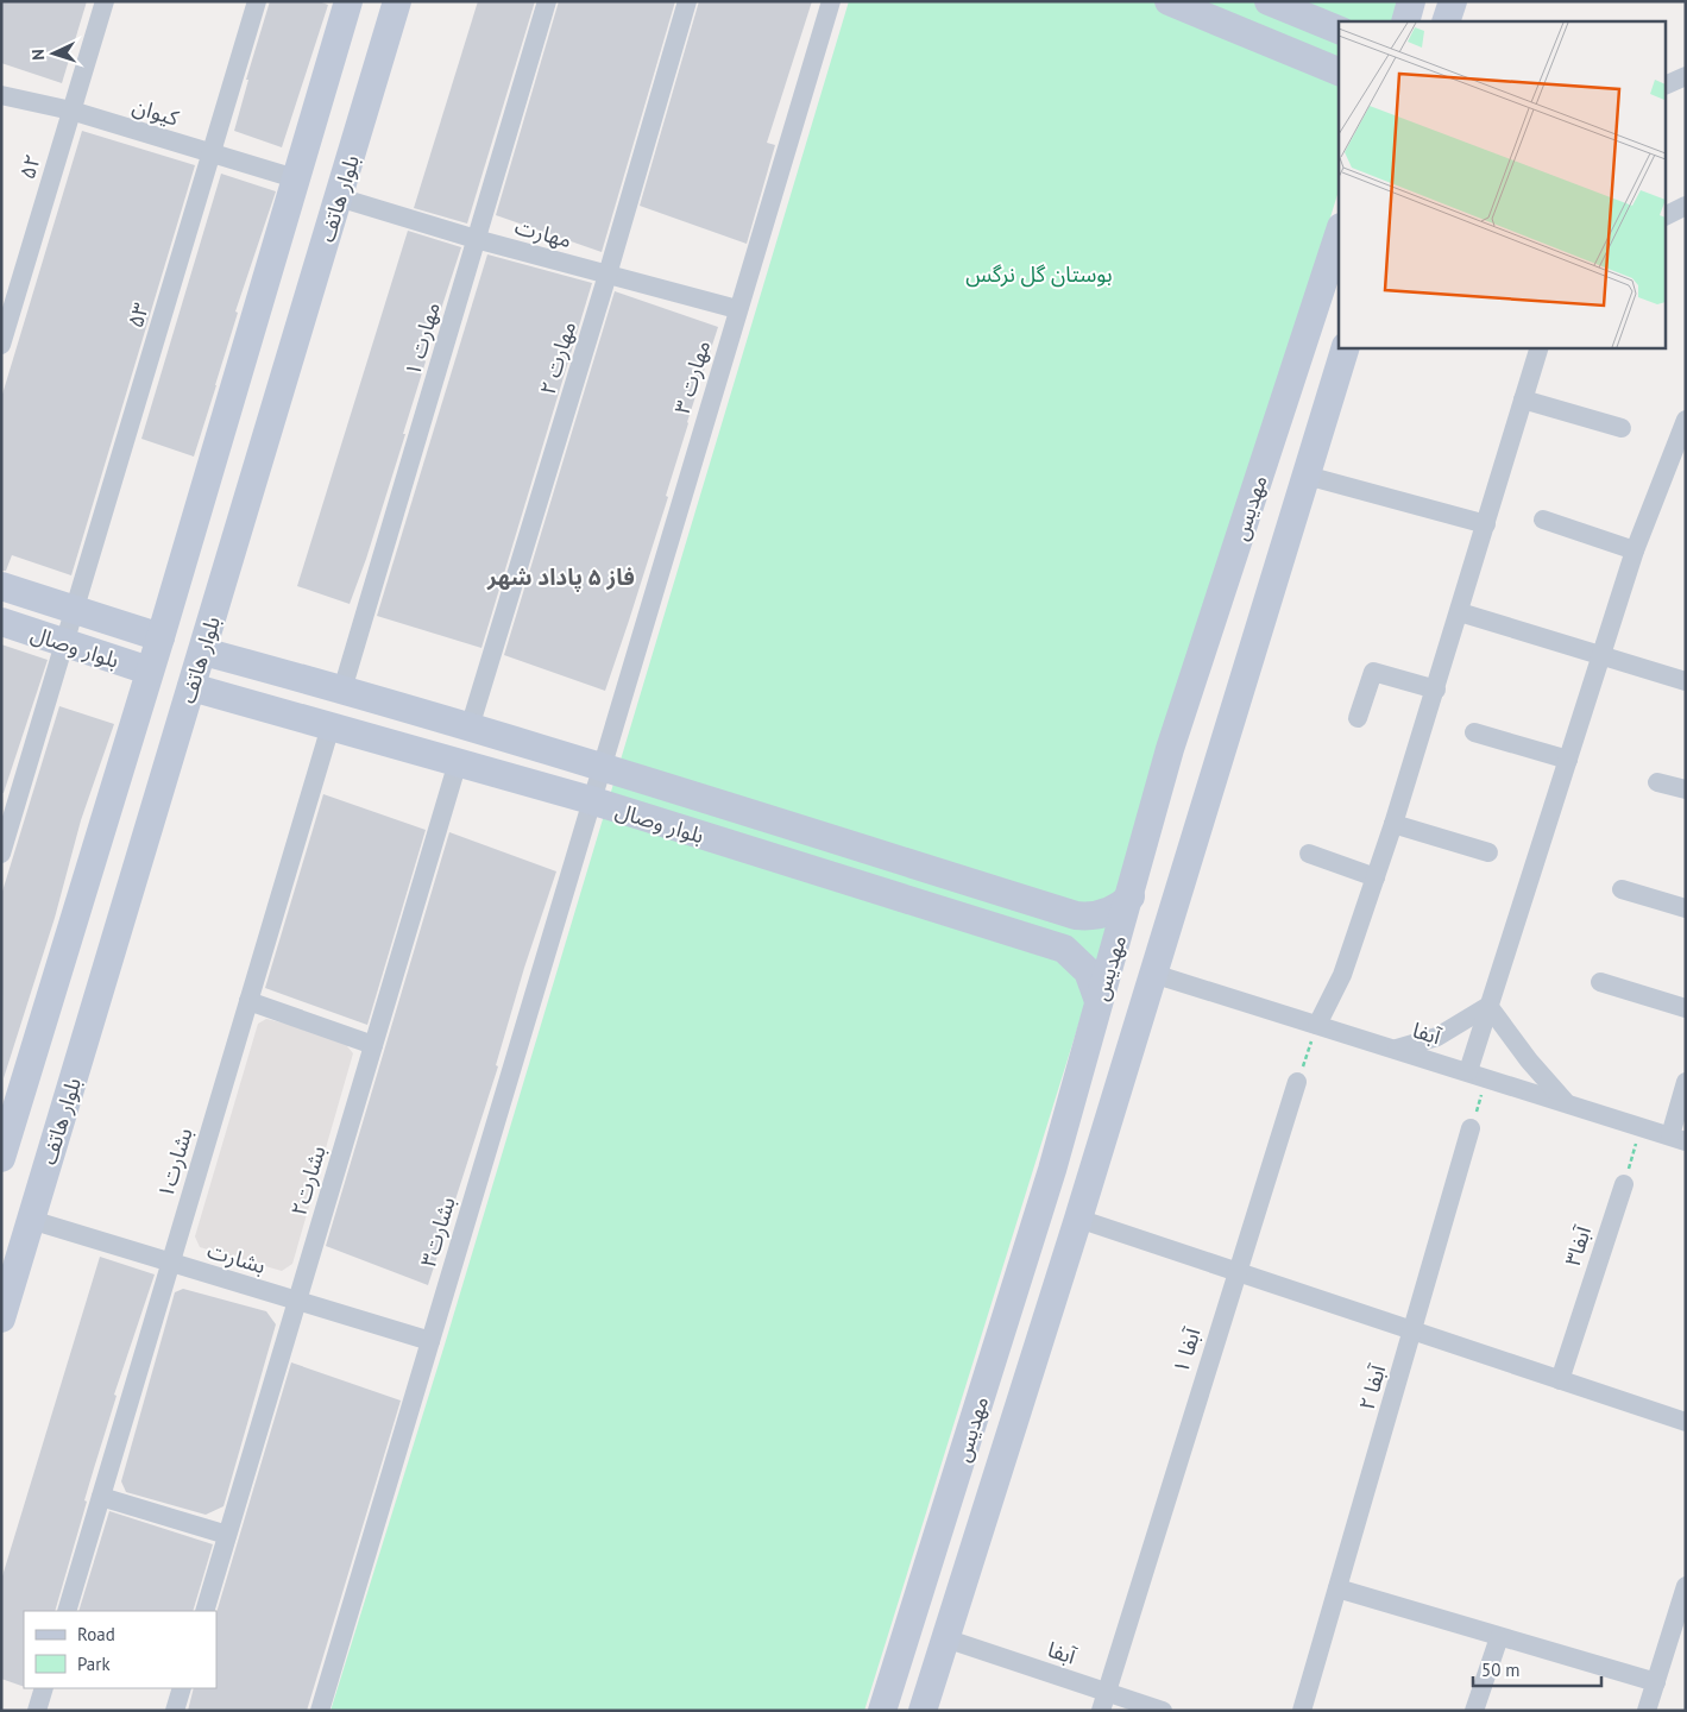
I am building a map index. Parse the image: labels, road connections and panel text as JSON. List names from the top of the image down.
{
  "streets": {
    "street": [
      "کیوان",
      "۵۲",
      "بلوار هاتف",
      "مهارت",
      "۵۳",
      "مهارت ۱",
      "مهارت ۲",
      "مهارت ۳",
      "مهدیس",
      "بلوار وصال",
      "آبفا",
      "بشارت۱",
      "بشارت۲",
      "بشارت۳",
      "آبفا۳",
      "بشارت",
      "آبفا ۱",
      "آبفا ۲"
    ]
  },
  "crossings": [
    ["کیوان", "۵۲"],
    ["کیوان", "۵۳"],
    ["بلوار هاتف", "مهارت"],
    ["بلوار هاتف", "بلوار وصال"],
    ["بلوار هاتف", "بشارت"],
    ["مهارت", "مهارت ۱"],
    ["مهارت", "مهارت ۲"],
    ["مهارت", "مهارت ۳"],
    ["۵۳", "بلوار وصال"],
    ["مهارت ۱", "بلوار وصال"],
    ["مهارت ۲", "بلوار وصال"],
    ["مهارت ۳", "بلوار وصال"],
    ["مهارت ۳", "بشارت۳"],
    ["مهدیس", "بلوار وصال"],
    ["مهدیس", "آبفا"],
    ["بلوار وصال", "بشارت۱"],
    ["بلوار وصال", "بشارت۲"],
    ["بلوار وصال", "بشارت۳"],
    ["آبفا", "آبفا ۱"],
    ["بشارت۱", "بشارت"],
    ["بشارت۲", "بشارت"],
    ["بشارت۳", "بشارت"]
  ],
  "districts": ["فاز ۵ پاداد شهر"],
  "parks": ["بوستان گل نرگس"],
  "legend": ["Road", "Park"],
  "scale_bar": "50 m",
  "north": "left"
}
